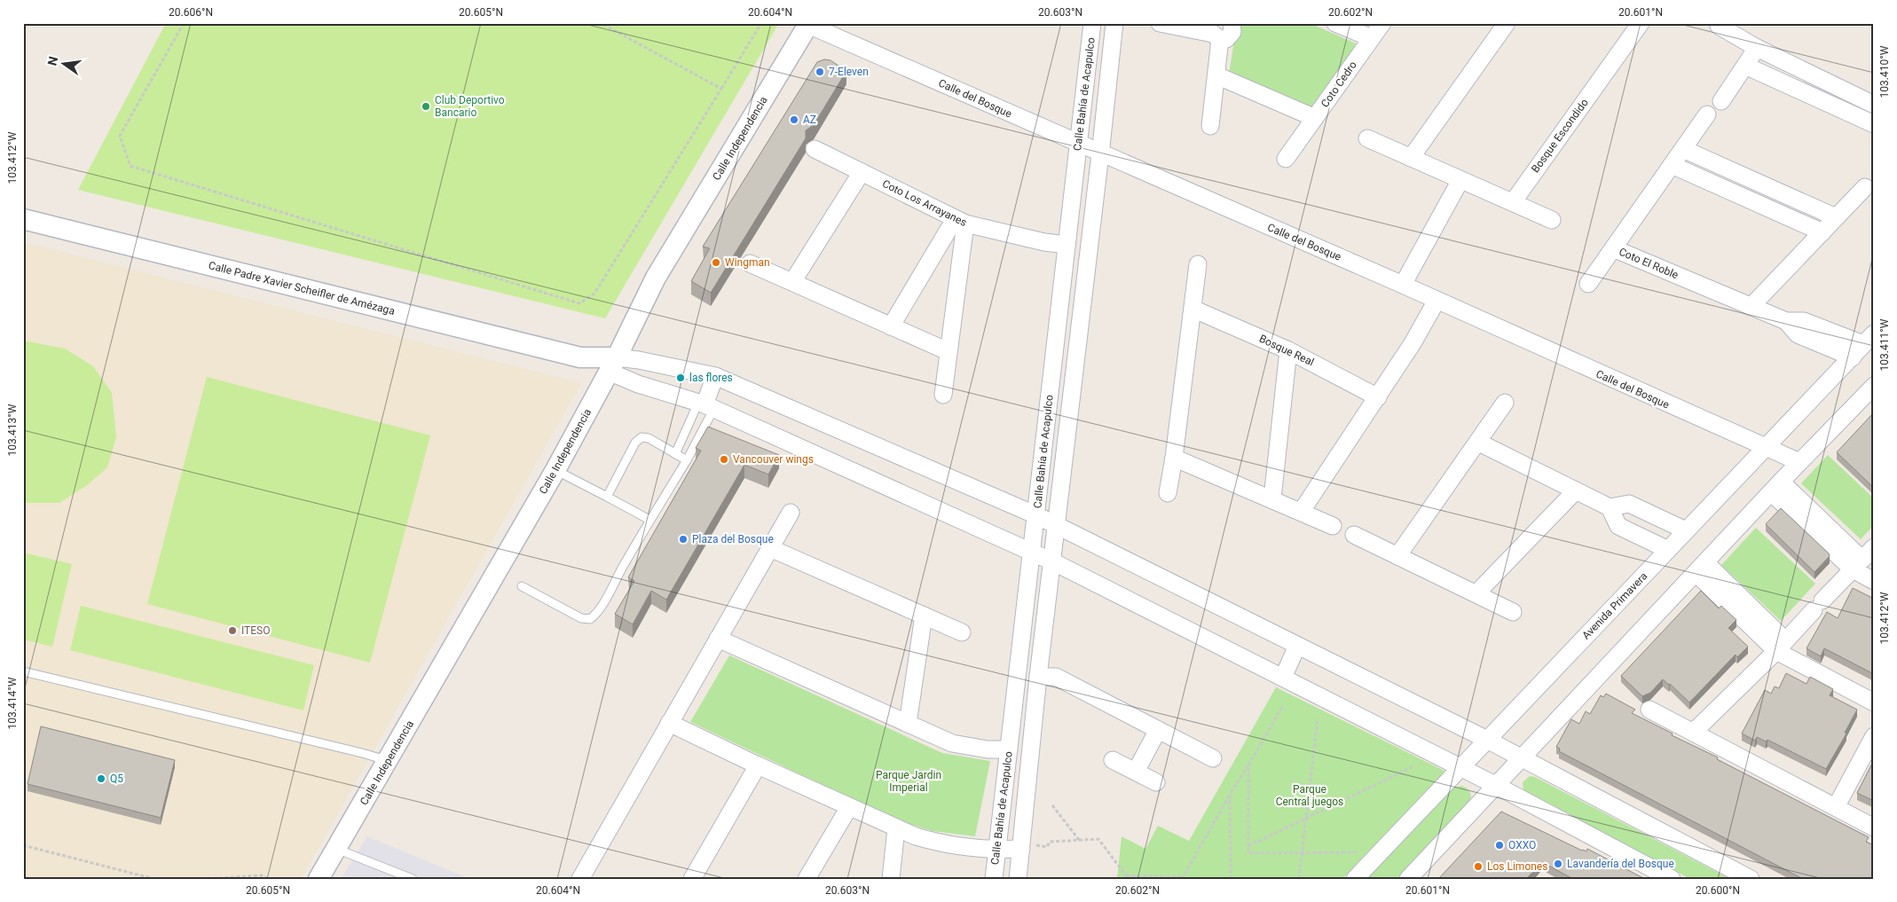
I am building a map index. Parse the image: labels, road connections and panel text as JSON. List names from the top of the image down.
{
  "streets": {
    "street": [
      "Coto Cedro",
      "Calle Bahía de Acapulco",
      "Calle del Bosque",
      "Bosque Escondido",
      "Calle Independencia",
      "Coto Los Arrayanes",
      "Coto El Roble",
      "Calle Padre Xavier Scheifler de Amézaga",
      "Bosque Real",
      "Avenida Primavera"
    ]
  },
  "crossings": [
    ["Calle Bahía de Acapulco", "Calle del Bosque"],
    ["Calle Bahía de Acapulco", "Coto Los Arrayanes"],
    ["Calle del Bosque", "Calle Independencia"],
    ["Calle del Bosque", "Avenida Primavera"],
    ["Calle Independencia", "Calle Padre Xavier Scheifler de Amézaga"],
    ["Coto El Roble", "Avenida Primavera"]
  ],
  "parks": ["Parque Jardin Imperial", "Parque Central juegos"],
  "places": [
    "7-Eleven",
    "Club Deportivo Bancario",
    "AZ",
    "Wingman",
    "las flores",
    "Vancouver wings",
    "Plaza del Bosque",
    "ITESO",
    "Q5",
    "OXXO",
    "Lavandería del Bosque",
    "Los Limones"
  ],
  "north": "left",
  "coordinates": [
    "20.606°N",
    "20.605°N",
    "20.604°N",
    "20.603°N",
    "20.602°N",
    "20.601°N",
    "103.410°W",
    "103.412°W",
    "103.411°W",
    "103.413°W",
    "103.414°W",
    "20.600°N"
  ]
}
